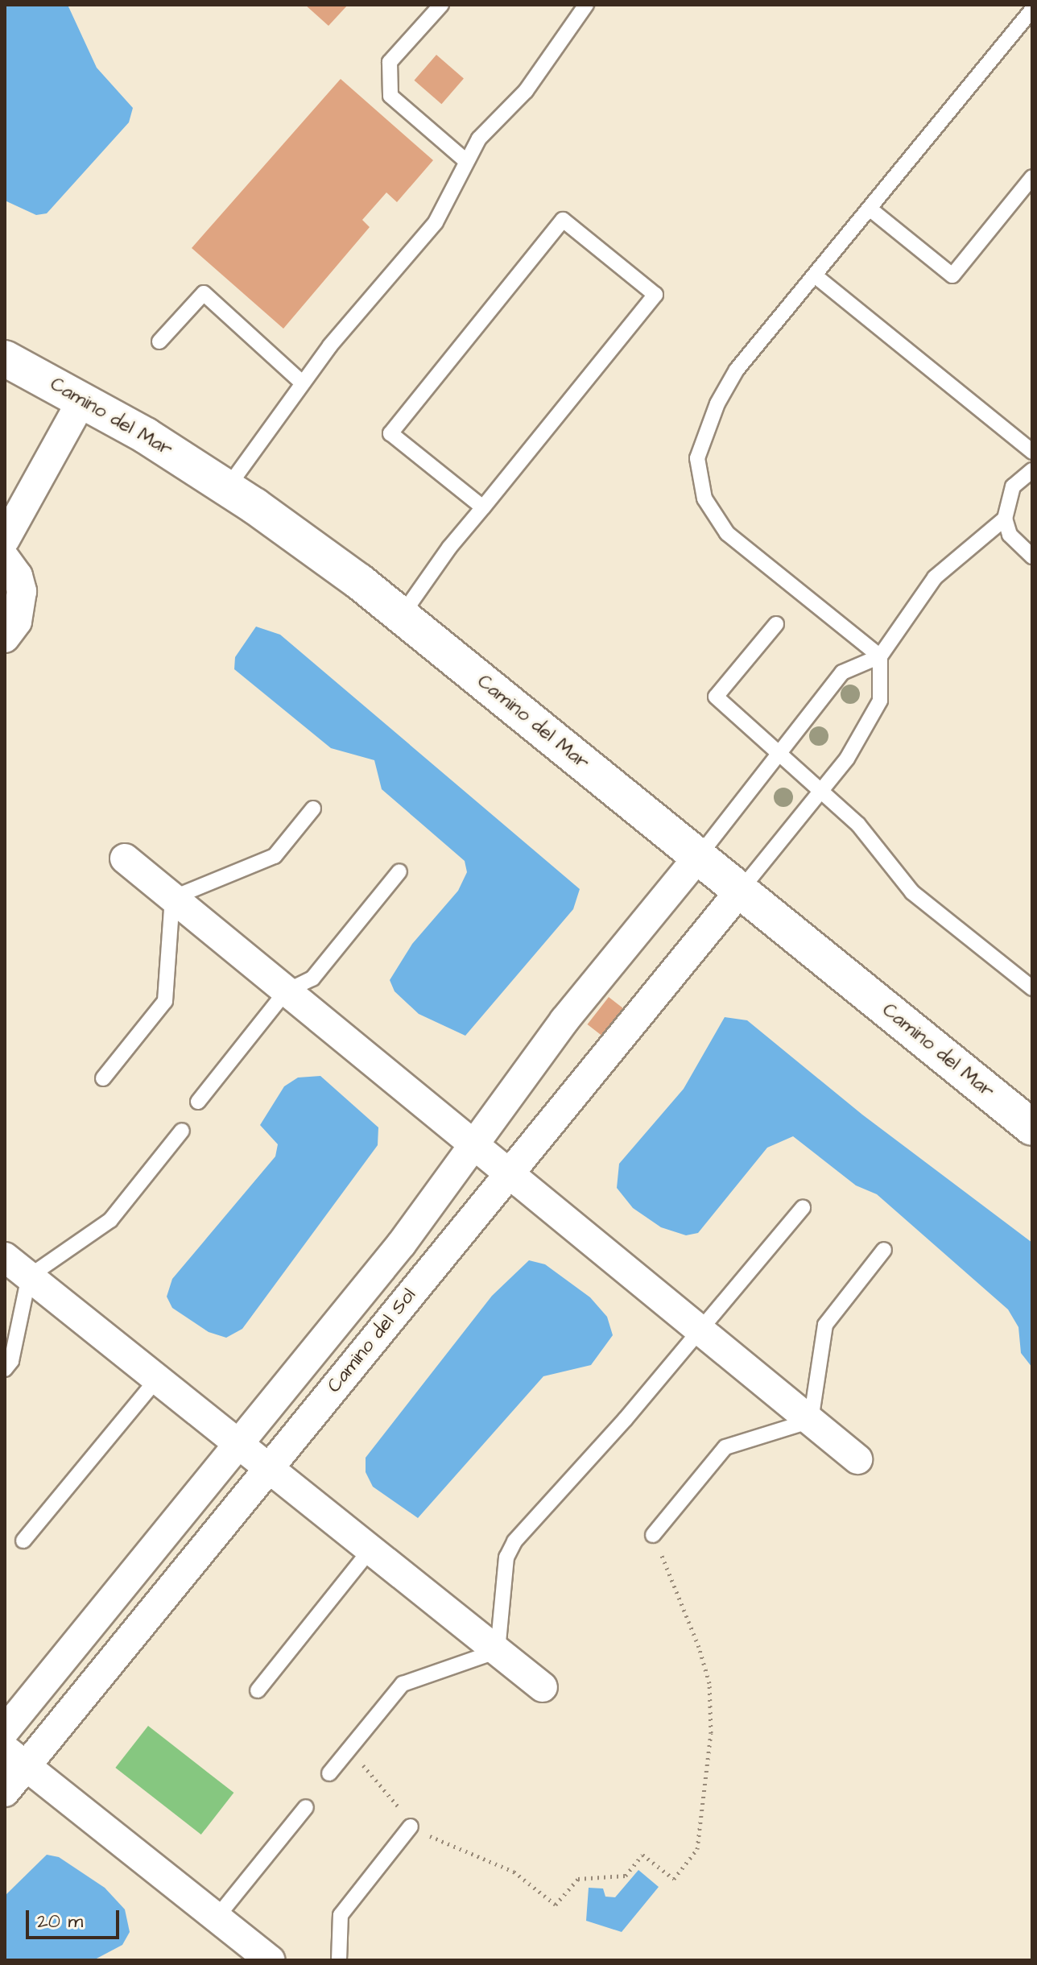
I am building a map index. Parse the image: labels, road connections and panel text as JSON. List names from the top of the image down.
{
  "streets": {
    "street": ["Camino del Mar", "Camino del Sol"]
  },
  "crossings": [
    ["Camino del Mar", "Camino del Sol"]
  ],
  "scale_bar": "20 m"
}
